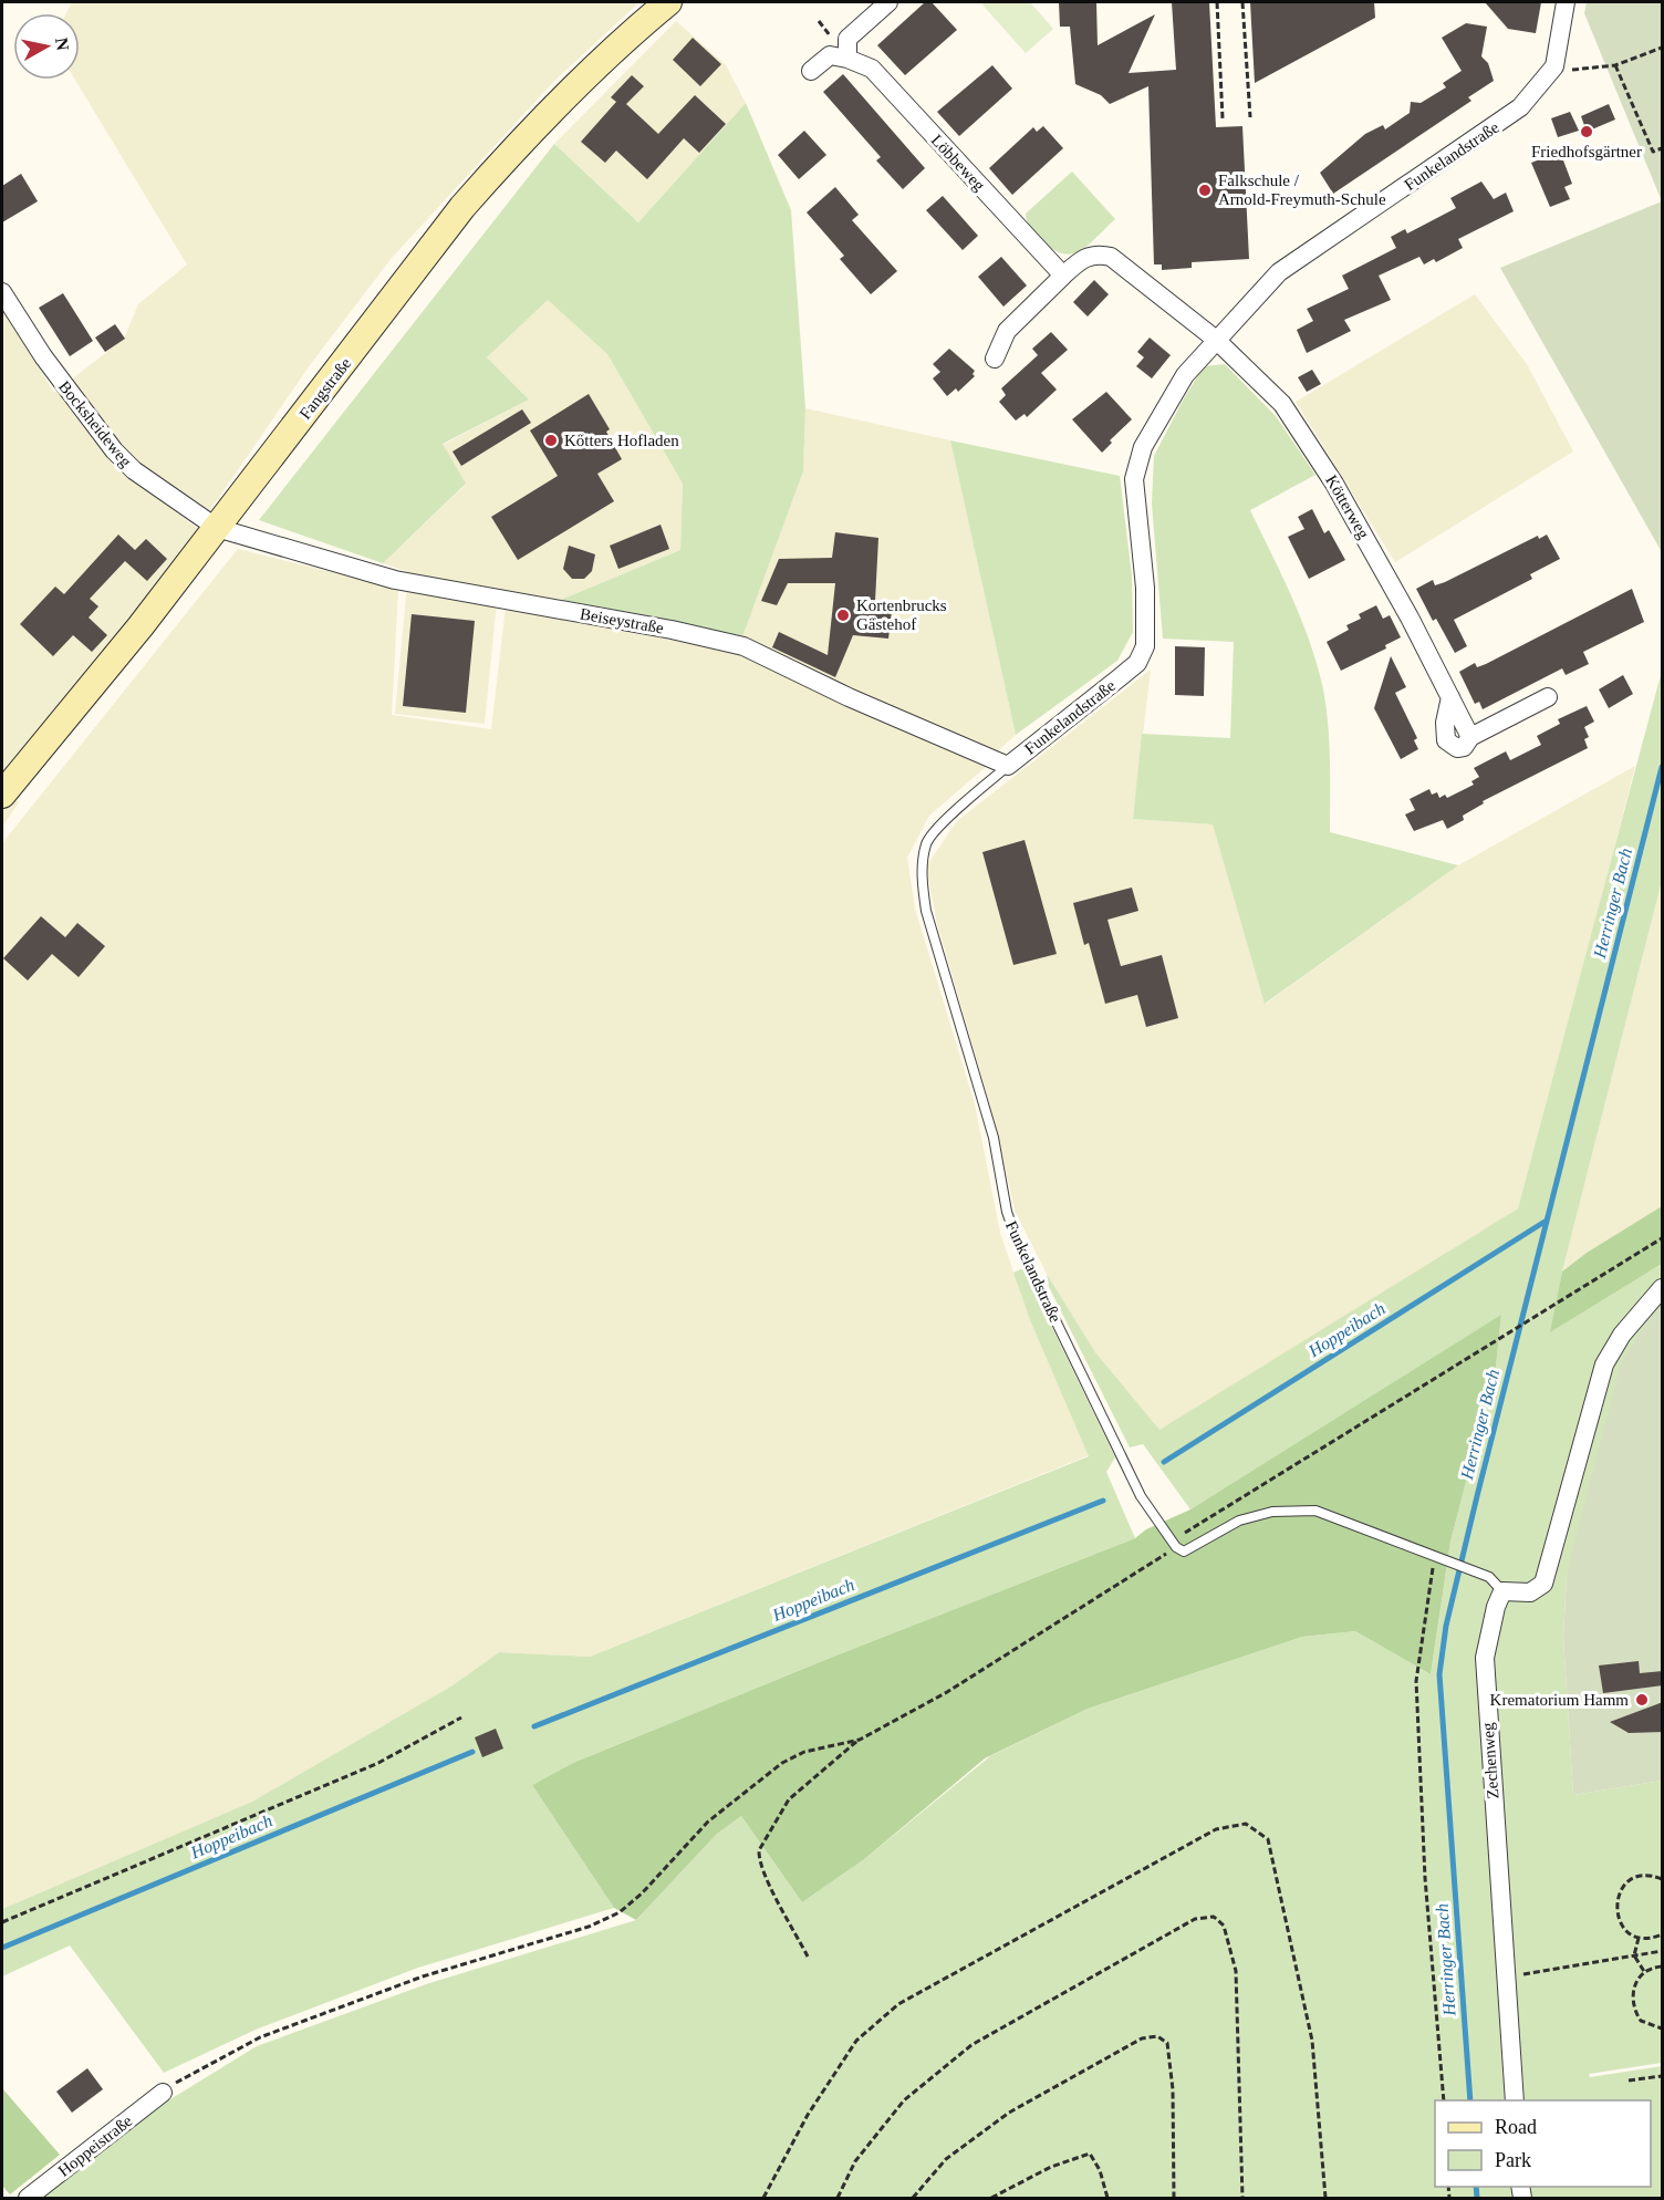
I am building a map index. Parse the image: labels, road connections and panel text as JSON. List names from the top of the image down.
{
  "streets": {
    "main road": ["Fangstraße"],
    "street": [
      "Funkelandstraße",
      "Löbbeweg",
      "Bocksheideweg",
      "Kötterweg",
      "Beiseystraße",
      "Zechenweg",
      "Hoppeistraße"
    ]
  },
  "crossings": [
    ["Funkelandstraße", "Kötterweg"],
    ["Funkelandstraße", "Beiseystraße"],
    ["Fangstraße", "Bocksheideweg"],
    ["Fangstraße", "Beiseystraße"],
    ["Bocksheideweg", "Beiseystraße"]
  ],
  "water": ["Herringer Bach", "Hoppeibach"],
  "places": [
    "Friedhofsgärtner",
    "Falkschule / Arnold-Freymuth-Schule",
    "Kötters Hofladen",
    "Kortenbrucks Gästehof",
    "Krematorium Hamm"
  ],
  "legend": ["Road", "Park"],
  "north": "right"
}
